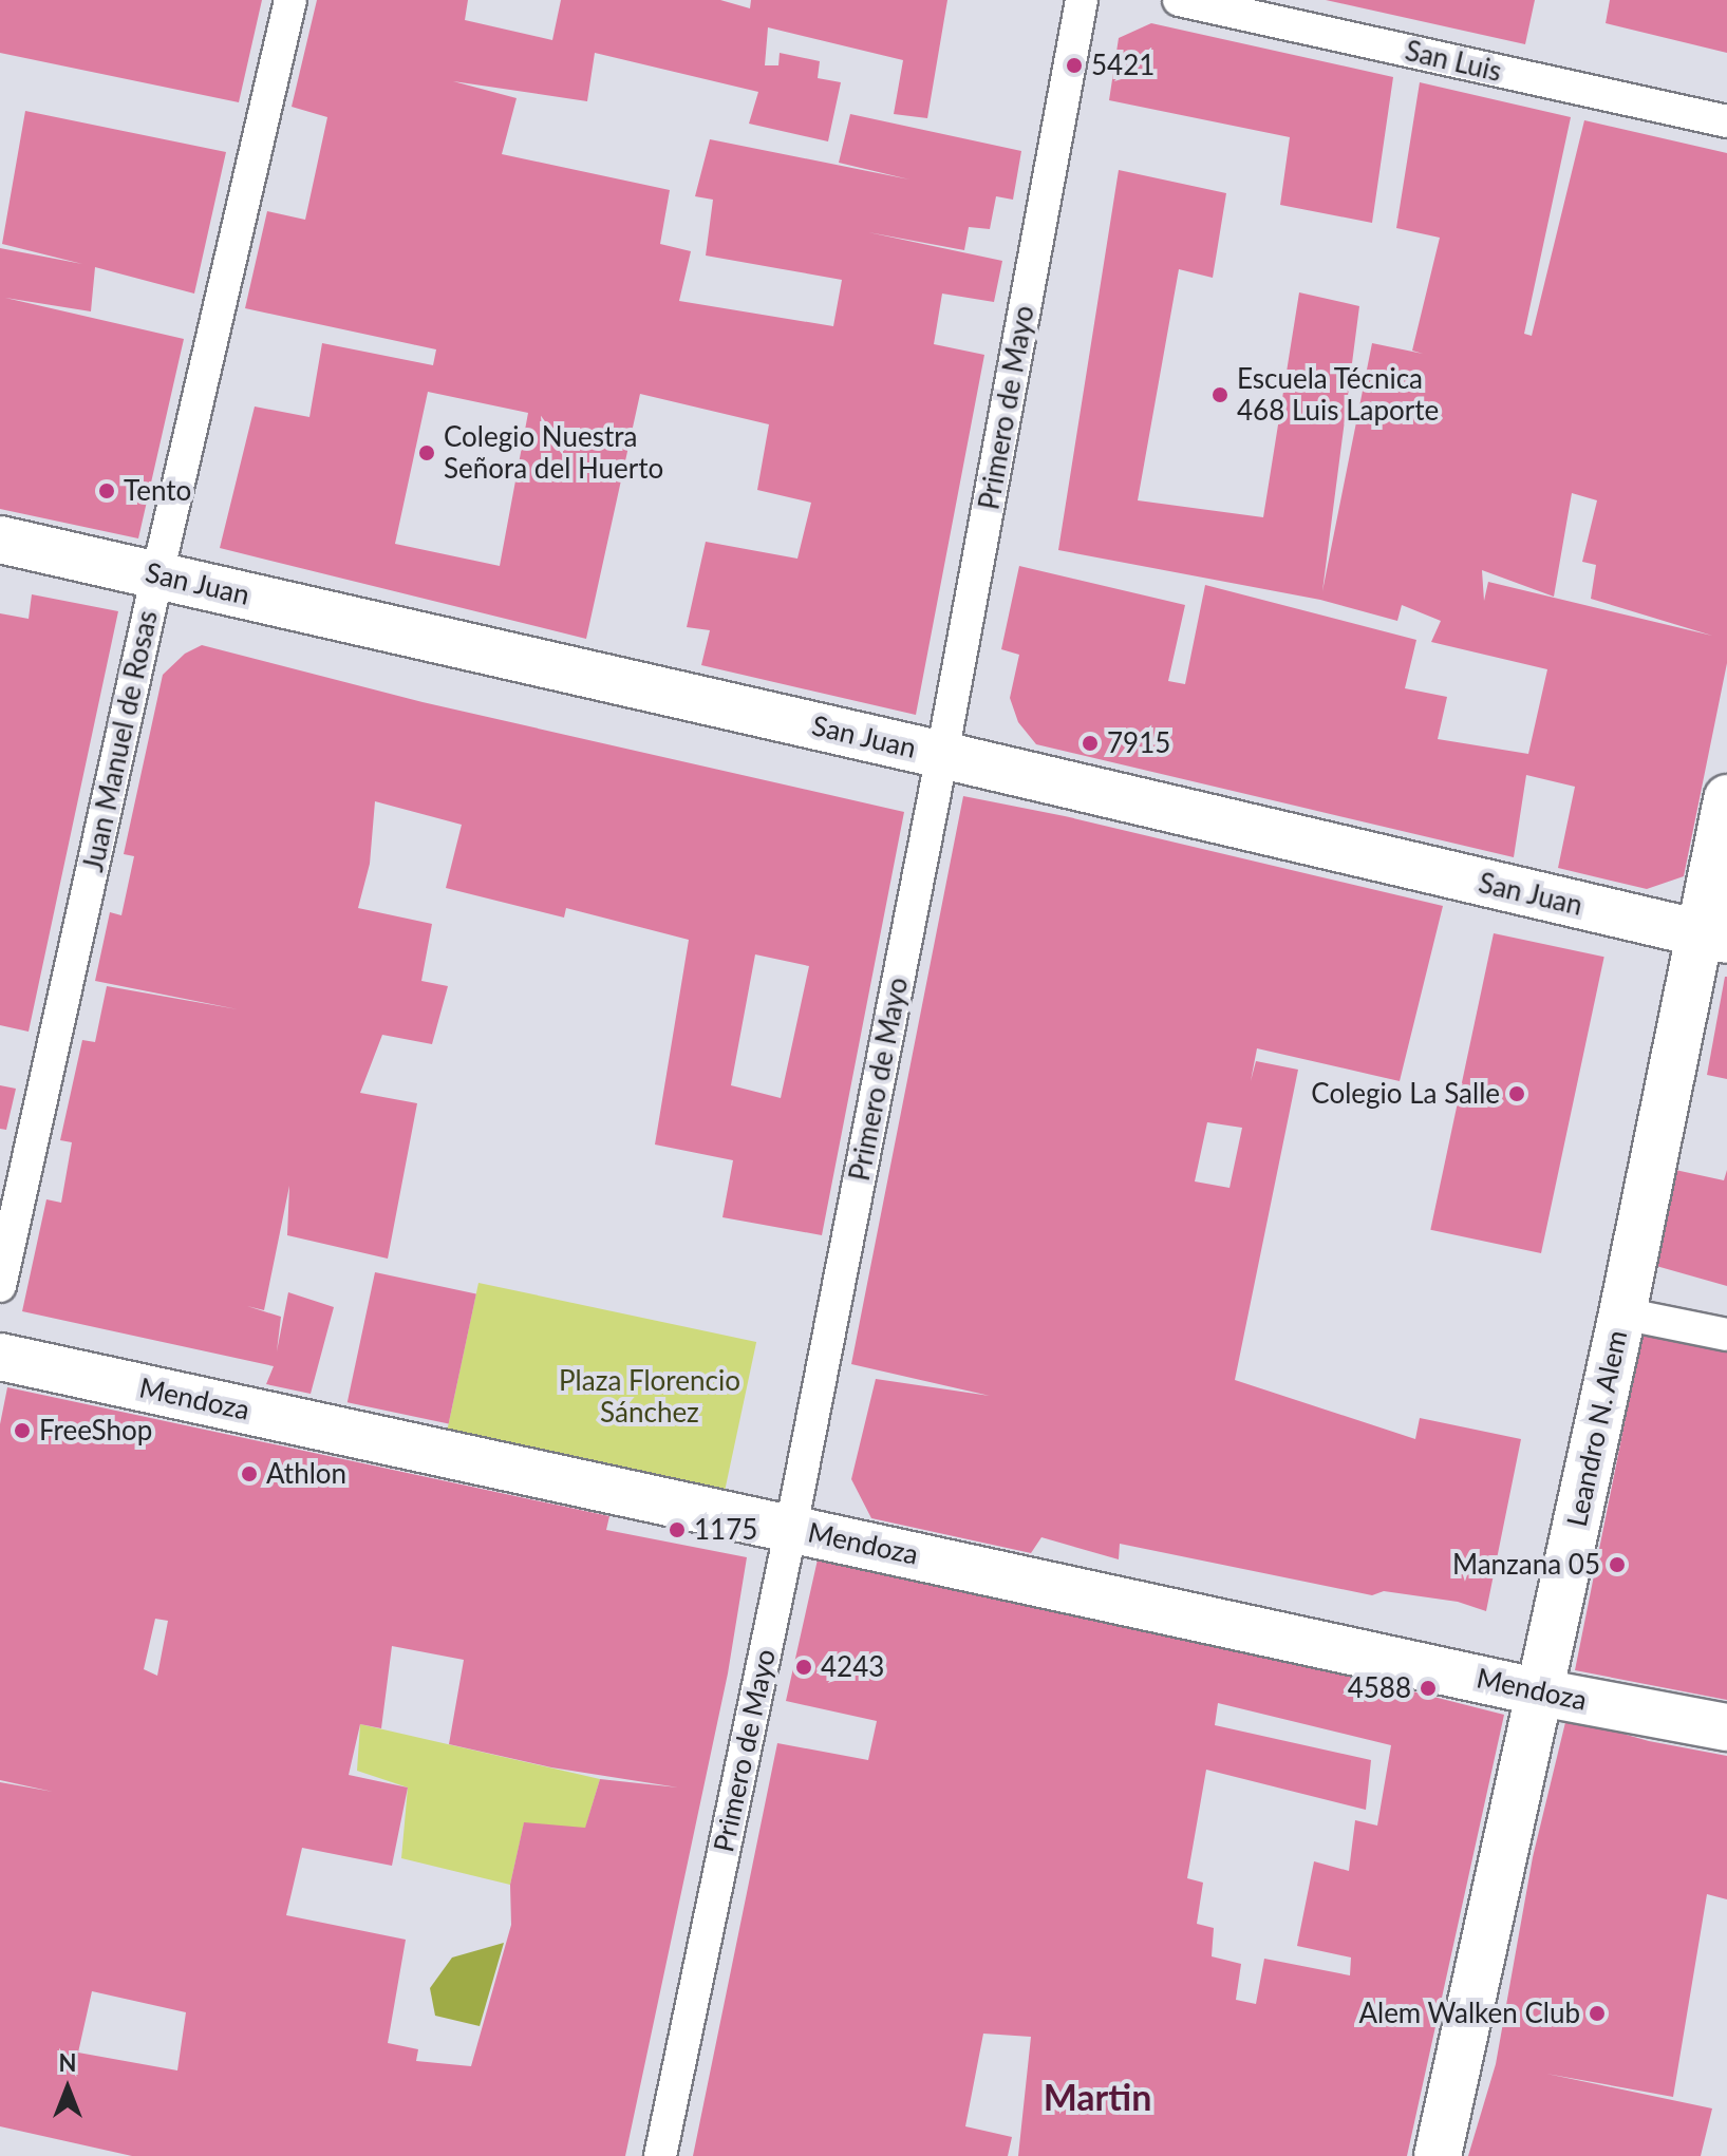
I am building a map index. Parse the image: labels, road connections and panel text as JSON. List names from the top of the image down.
{
  "streets": {
    "main road": ["San Juan", "Mendoza", "Leandro N. Alem"],
    "street": ["San Luis", "Primero de Mayo", "Juan Manuel de Rosas"]
  },
  "crossings": [
    ["Primero de Mayo", "San Juan"],
    ["Primero de Mayo", "Mendoza"],
    ["San Juan", "Juan Manuel de Rosas"],
    ["San Juan", "Leandro N. Alem"],
    ["Mendoza", "Leandro N. Alem"]
  ],
  "districts": ["Martin"],
  "parks": ["Plaza Florencio Sánchez"],
  "places": [
    "5421",
    "Escuela Técnica 468 Luis Laporte",
    "Colegio Nuestra Señora del Huerto",
    "Tento",
    "7915",
    "Colegio La Salle",
    "FreeShop",
    "Athlon",
    "1175",
    "Manzana 05",
    "4243",
    "4588",
    "Alem Walken Club"
  ],
  "north": "top"
}
